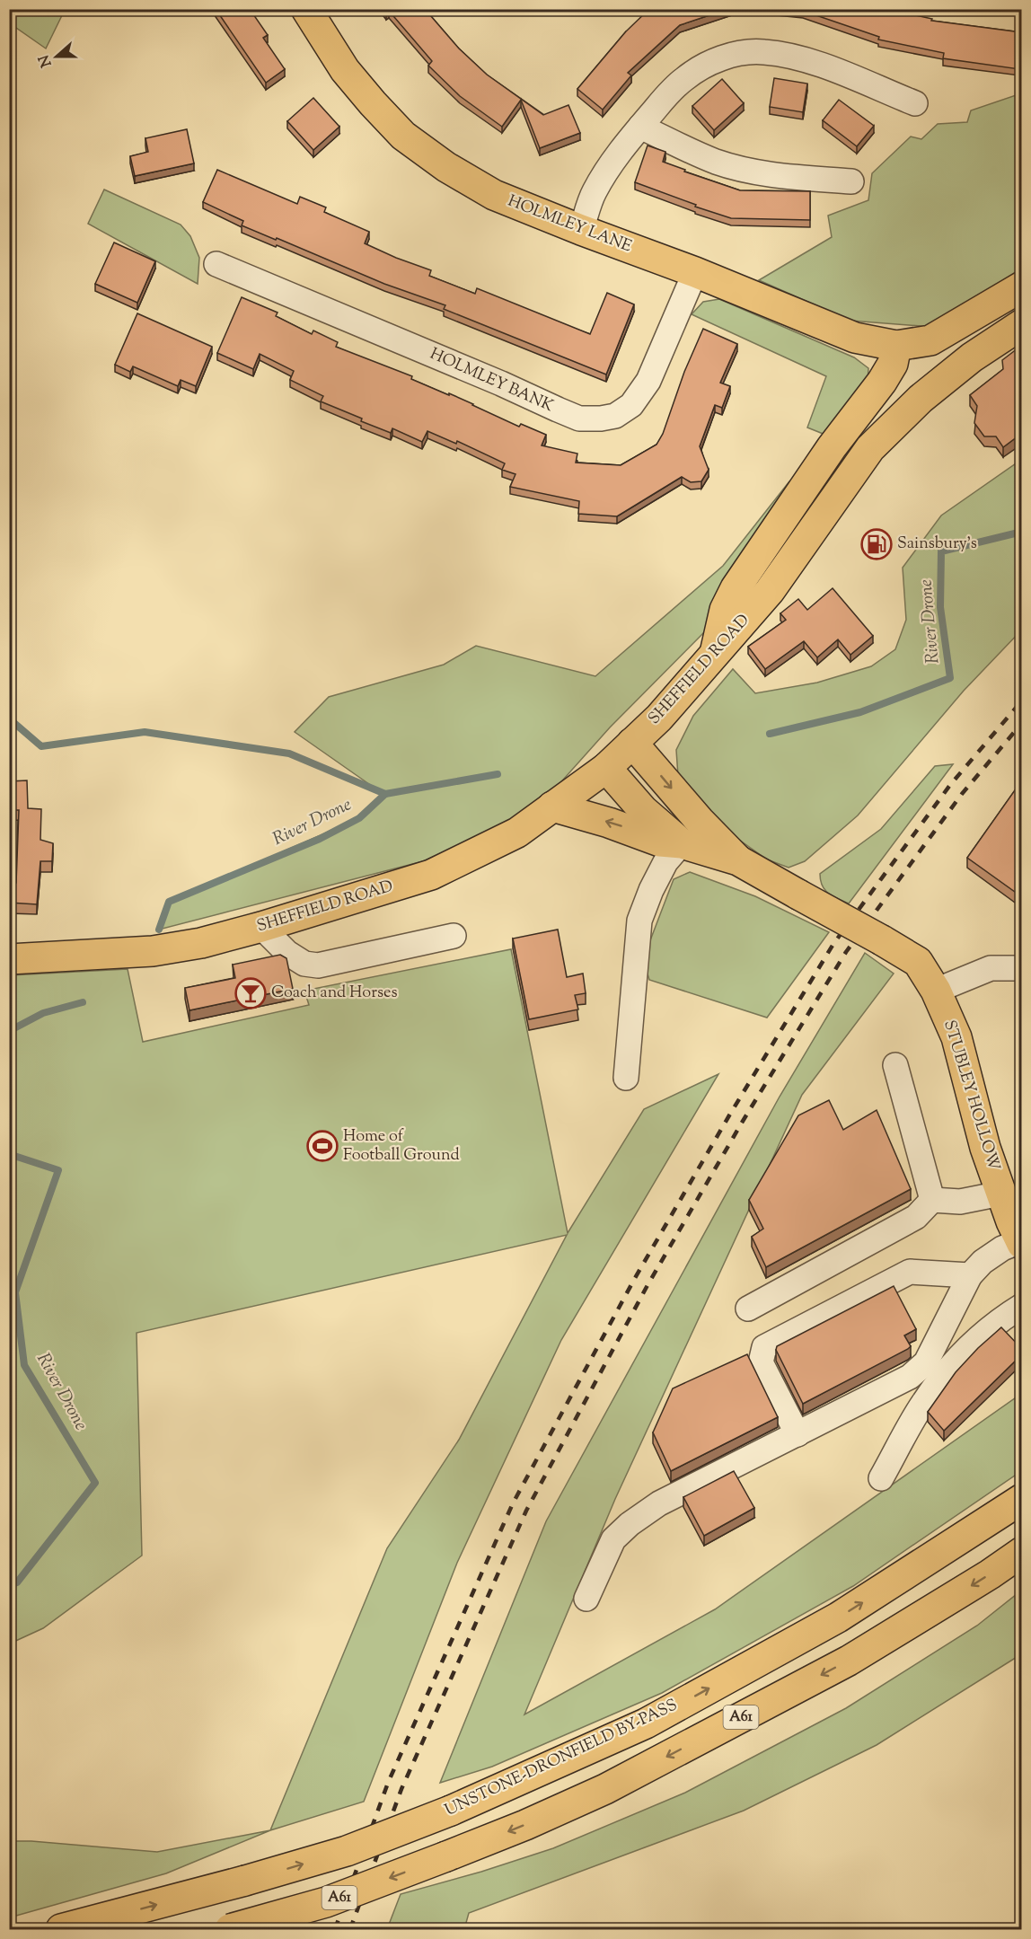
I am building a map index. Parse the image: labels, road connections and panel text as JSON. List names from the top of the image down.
{
  "streets": {
    "main road": [
      "HOLMLEY LANE",
      "SHEFFIELD ROAD",
      "STUBLEY HOLLOW",
      "A61",
      "UNSTONE-DRONFIELD BY-PASS"
    ],
    "street": ["HOLMLEY BANK"]
  },
  "crossings": [
    ["HOLMLEY LANE", "HOLMLEY BANK"],
    ["SHEFFIELD ROAD", "STUBLEY HOLLOW"]
  ],
  "water": ["River Drone"],
  "places": {
    "fuel station": ["Sainsbury's"],
    "bar": ["Coach and Horses"],
    "sports": ["Home of Football Ground"]
  },
  "north": "left"
}
